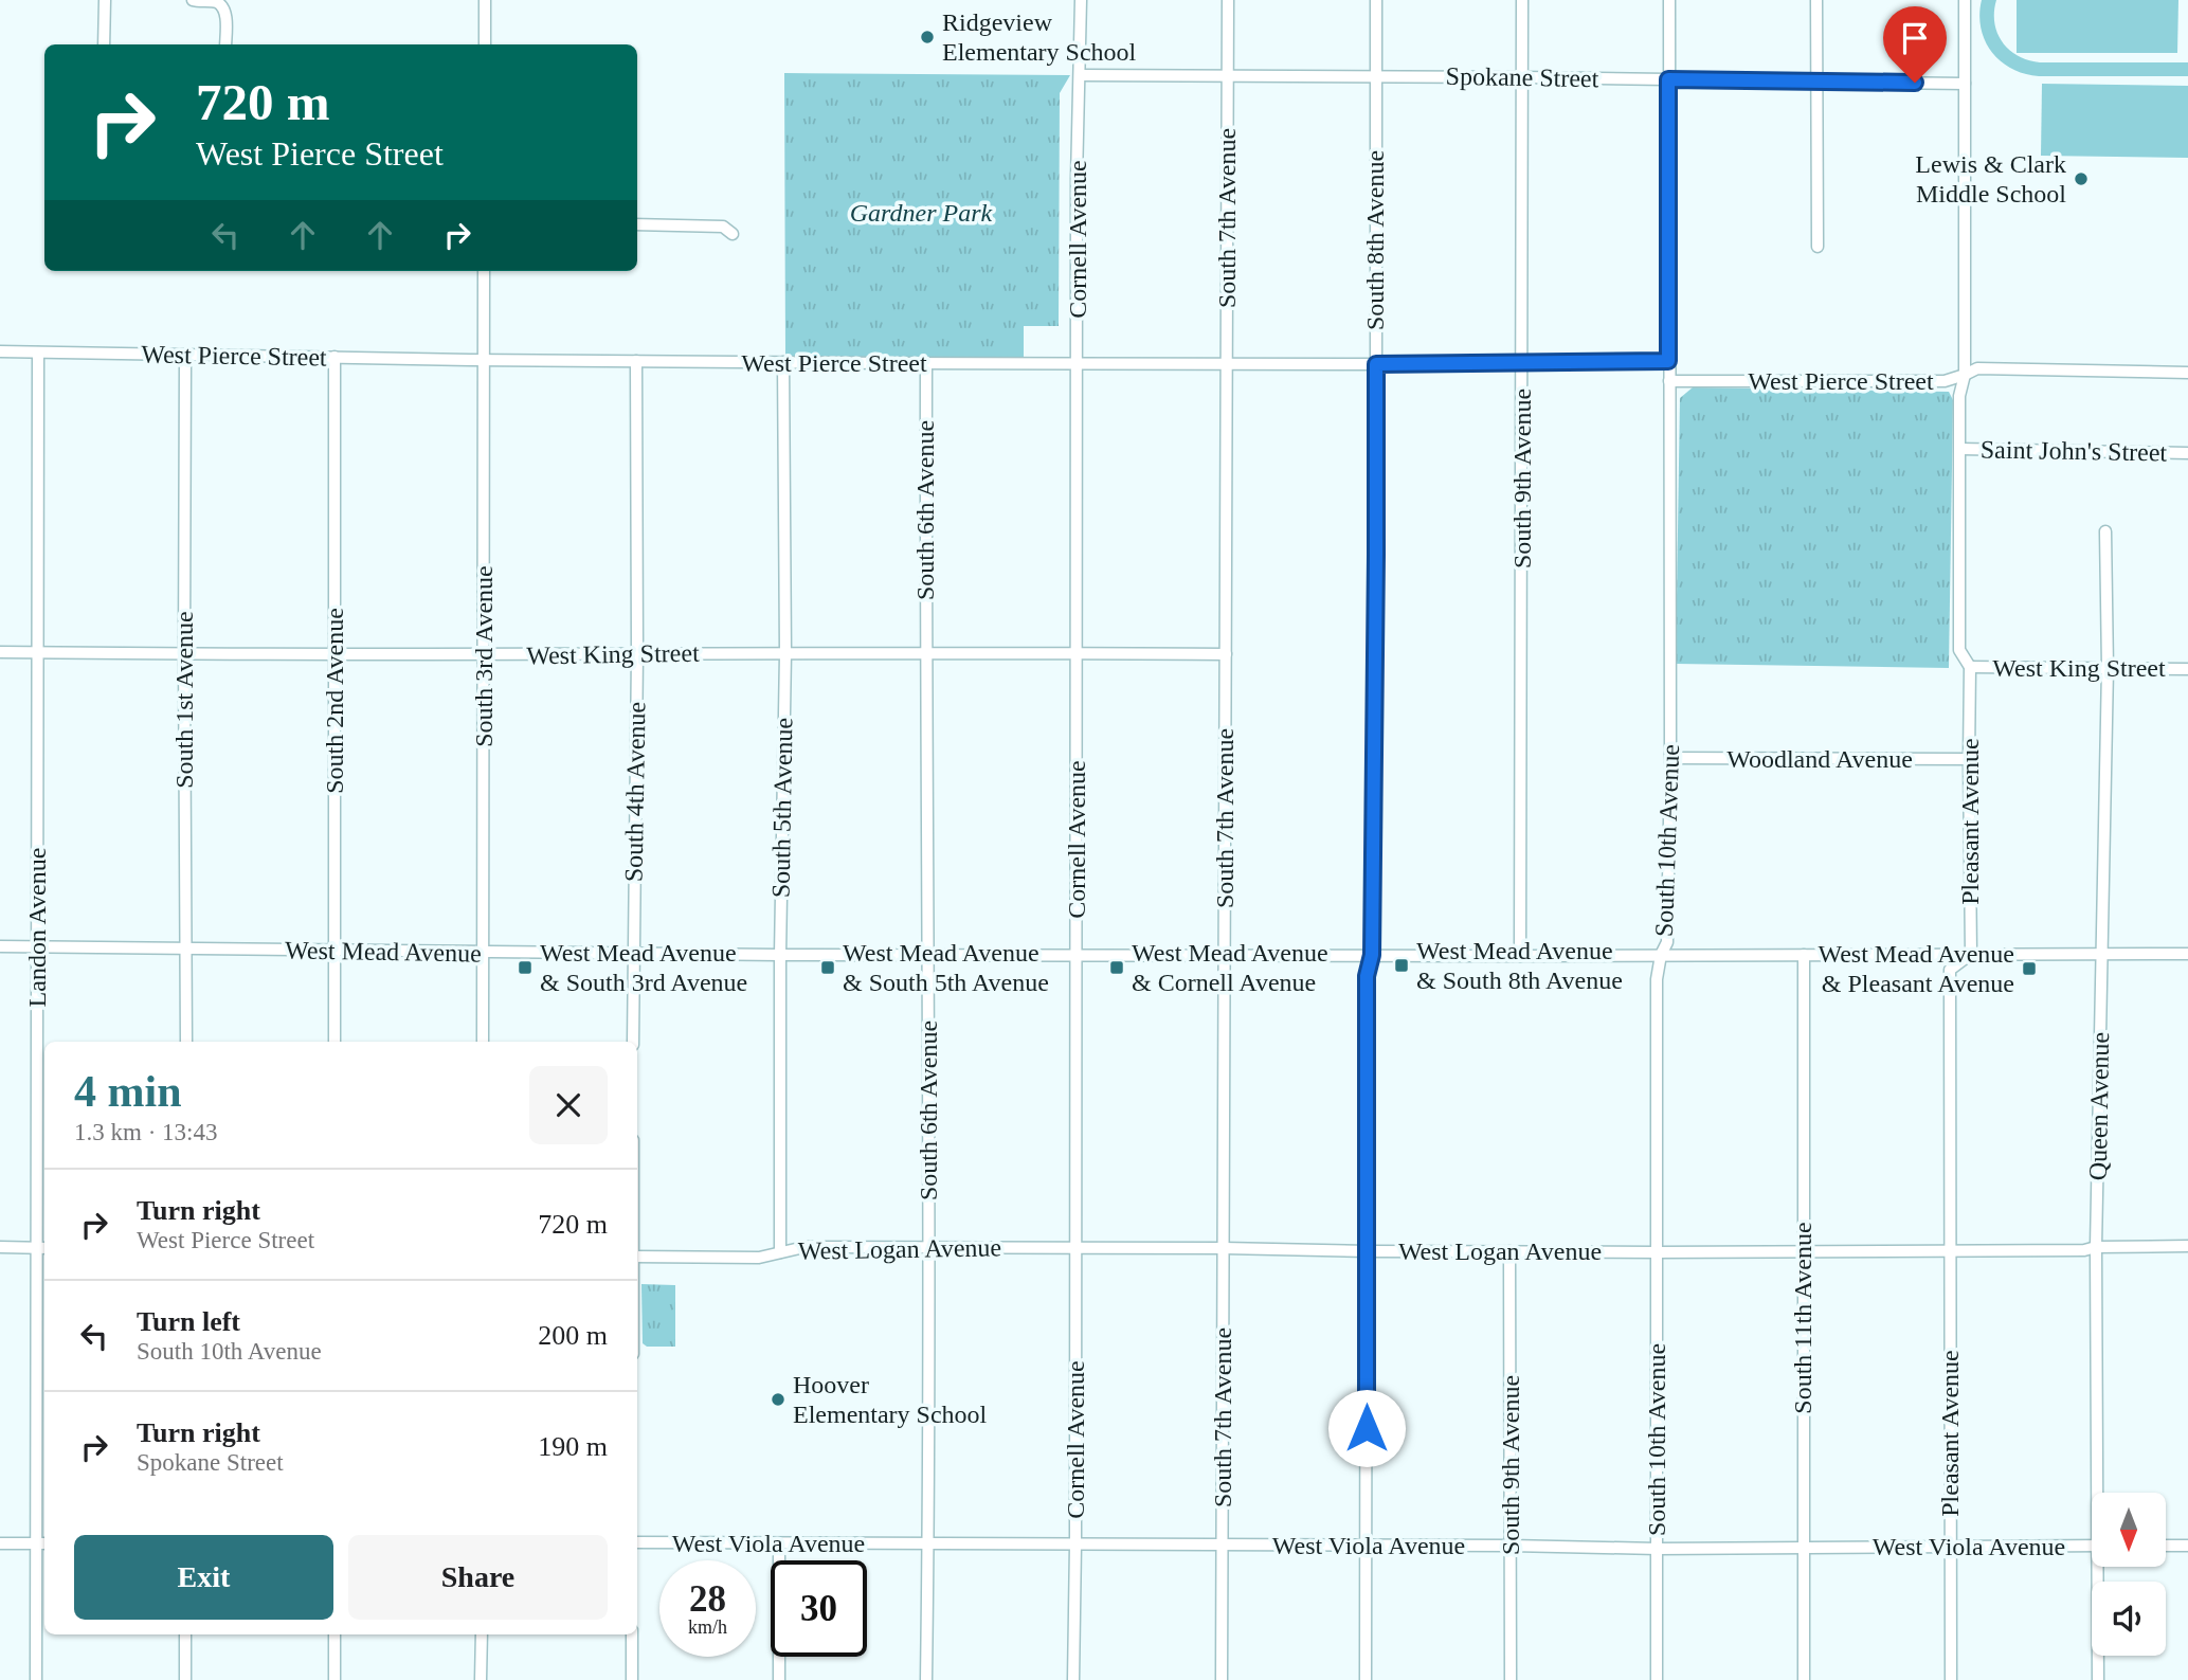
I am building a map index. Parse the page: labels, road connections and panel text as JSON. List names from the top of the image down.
{
  "streets": {
    "street": [
      "Spokane Street",
      "South 7th Avenue",
      "Cornell Avenue",
      "South 8th Avenue",
      "West Pierce Street",
      "Saint John's Street",
      "South 9th Avenue",
      "South 6th Avenue",
      "West King Street",
      "South 3rd Avenue",
      "South 1st Avenue",
      "South 2nd Avenue",
      "Woodland Avenue",
      "South 4th Avenue",
      "South 5th Avenue",
      "Pleasant Avenue",
      "South 10th Avenue",
      "Landon Avenue",
      "West Mead Avenue",
      "Queen Avenue",
      "West Logan Avenue",
      "South 11th Avenue",
      "West Viola Avenue"
    ]
  },
  "crossings": [
    ["Spokane Street", "South 7th Avenue"],
    ["Spokane Street", "Cornell Avenue"],
    ["Spokane Street", "South 8th Avenue"],
    ["Spokane Street", "South 9th Avenue"],
    ["Spokane Street", "Pleasant Avenue"],
    ["Spokane Street", "South 10th Avenue"],
    ["South 7th Avenue", "West Pierce Street"],
    ["South 7th Avenue", "West King Street"],
    ["South 7th Avenue", "West Mead Avenue"],
    ["South 7th Avenue", "West Logan Avenue"],
    ["South 7th Avenue", "West Viola Avenue"],
    ["Cornell Avenue", "West Pierce Street"],
    ["Cornell Avenue", "West King Street"],
    ["Cornell Avenue", "West Mead Avenue"],
    ["Cornell Avenue", "West Logan Avenue"],
    ["Cornell Avenue", "West Viola Avenue"],
    ["South 8th Avenue", "West Pierce Street"],
    ["South 8th Avenue", "West Mead Avenue"],
    ["South 8th Avenue", "West Logan Avenue"],
    ["South 8th Avenue", "West Viola Avenue"],
    ["West Pierce Street", "South 9th Avenue"],
    ["West Pierce Street", "South 6th Avenue"],
    ["West Pierce Street", "South 3rd Avenue"],
    ["West Pierce Street", "South 1st Avenue"],
    ["West Pierce Street", "South 2nd Avenue"],
    ["West Pierce Street", "South 4th Avenue"],
    ["West Pierce Street", "South 5th Avenue"],
    ["West Pierce Street", "Pleasant Avenue"],
    ["West Pierce Street", "South 10th Avenue"],
    ["West Pierce Street", "Landon Avenue"],
    ["Saint John's Street", "Pleasant Avenue"],
    ["South 9th Avenue", "West Mead Avenue"],
    ["South 9th Avenue", "West Logan Avenue"],
    ["South 9th Avenue", "West Viola Avenue"],
    ["South 6th Avenue", "West King Street"],
    ["South 6th Avenue", "West Mead Avenue"],
    ["South 6th Avenue", "West Logan Avenue"],
    ["South 6th Avenue", "West Viola Avenue"],
    ["West King Street", "South 3rd Avenue"],
    ["West King Street", "South 1st Avenue"],
    ["West King Street", "South 2nd Avenue"],
    ["West King Street", "South 4th Avenue"],
    ["West King Street", "South 5th Avenue"],
    ["West King Street", "Pleasant Avenue"],
    ["West King Street", "Landon Avenue"],
    ["West King Street", "Queen Avenue"],
    ["South 3rd Avenue", "West Mead Avenue"],
    ["South 1st Avenue", "West Mead Avenue"],
    ["South 2nd Avenue", "West Mead Avenue"],
    ["Woodland Avenue", "Pleasant Avenue"],
    ["Woodland Avenue", "South 10th Avenue"],
    ["South 4th Avenue", "West Mead Avenue"],
    ["South 5th Avenue", "West Mead Avenue"],
    ["South 5th Avenue", "West Logan Avenue"],
    ["Pleasant Avenue", "West Mead Avenue"],
    ["Pleasant Avenue", "West Logan Avenue"],
    ["Pleasant Avenue", "West Viola Avenue"],
    ["South 10th Avenue", "West Mead Avenue"],
    ["South 10th Avenue", "West Logan Avenue"],
    ["South 10th Avenue", "West Viola Avenue"],
    ["Landon Avenue", "West Mead Avenue"],
    ["West Mead Avenue", "Queen Avenue"],
    ["West Mead Avenue", "South 11th Avenue"],
    ["Queen Avenue", "West Logan Avenue"],
    ["West Logan Avenue", "South 11th Avenue"],
    ["South 11th Avenue", "West Viola Avenue"]
  ],
  "parks": ["Gardner Park"],
  "places": {
    "other": ["Ridgeview Elementary School", "Lewis & Clark Middle School", "Hoover Elementary School"],
    "transit": [
      "West Mead Avenue & South 8th Avenue",
      "West Mead Avenue & South 3rd Avenue",
      "West Mead Avenue & South 5th Avenue",
      "West Mead Avenue & Cornell Avenue",
      "West Mead Avenue & Pleasant Avenue"
    ]
  },
  "north": "bottom",
  "page": {
    "turn": ["720 m", "West Pierce Street"],
    "heading": ["4 min", "1.3 km · 13:43"],
    "list": [
      {
        "name": "Turn right",
        "note": "West Pierce Street",
        "value": "720 m"
      },
      {
        "name": "Turn left",
        "note": "South 10th Avenue",
        "value": "200 m"
      },
      {
        "name": "Turn right",
        "note": "Spokane Street",
        "value": "190 m"
      }
    ],
    "buttons": ["Exit", "Share"],
    "speed": "28 km/h",
    "limit": "30"
  }
}
